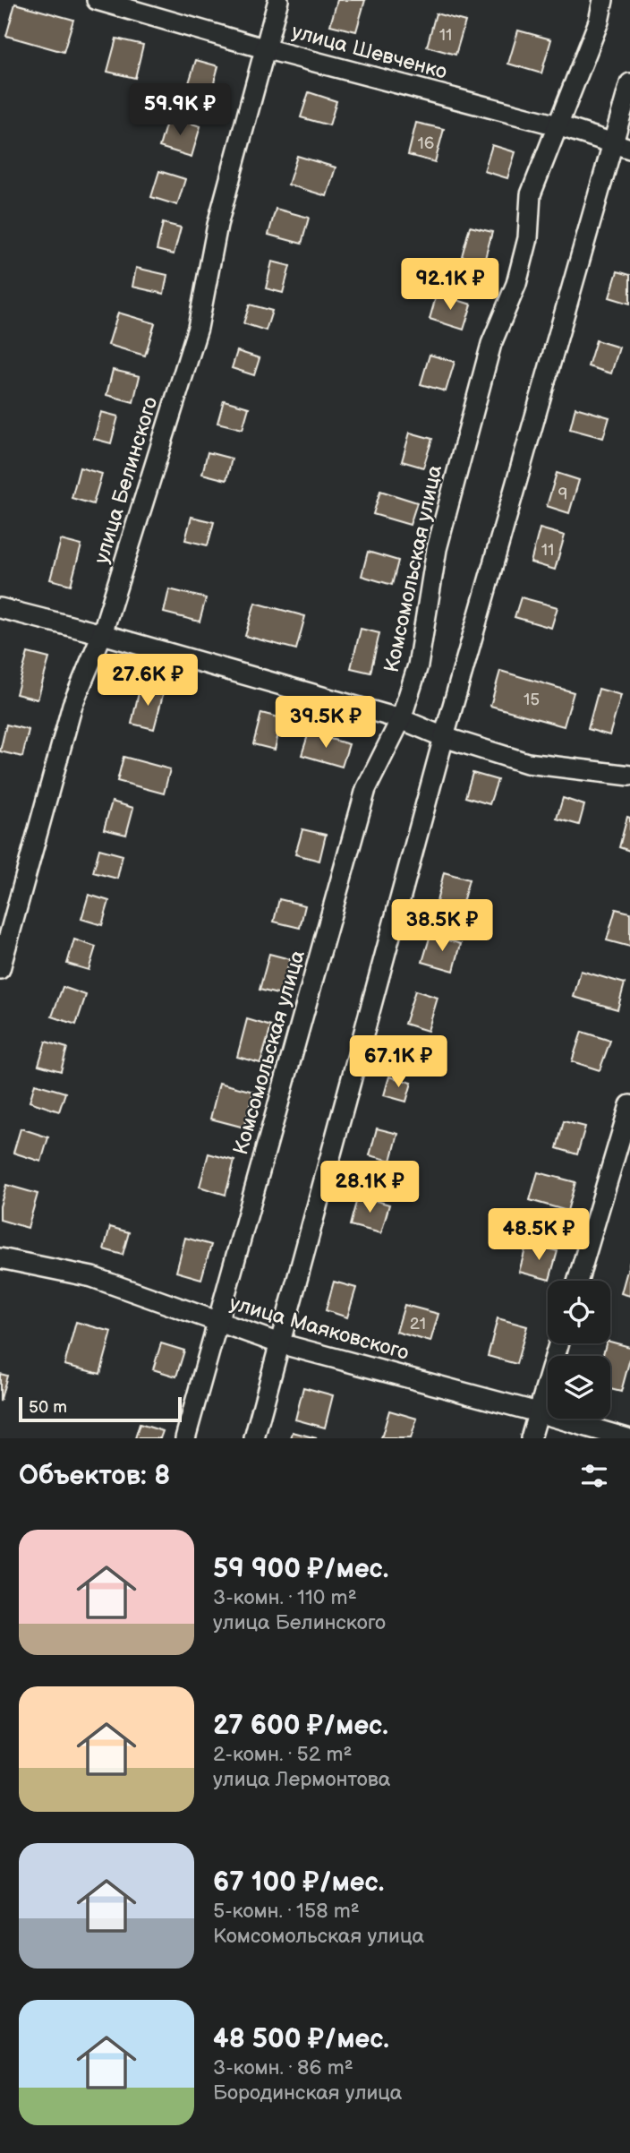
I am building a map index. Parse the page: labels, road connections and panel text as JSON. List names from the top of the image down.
{
  "streets": {
    "street": [
      "улица Шевченко",
      "улица Белинского",
      "Комсомольская улица",
      "улица Маяковского"
    ]
  },
  "crossings": [
    ["улица Шевченко", "улица Белинского"],
    ["улица Шевченко", "Комсомольская улица"],
    ["Комсомольская улица", "улица Маяковского"]
  ],
  "house_numbers": [
    "11",
    "16",
    "9",
    "11",
    "15",
    "21"
  ],
  "scale_bar": "50 m",
  "page": {
    "price": [
      "59.9K ₽",
      "92.1K ₽",
      "27.6K ₽",
      "39.5K ₽",
      "38.5K ₽",
      "67.1K ₽",
      "28.1K ₽",
      "48.5K ₽"
    ],
    "scale": "50 m",
    "heading": "Объектов: 8",
    "list": [
      {
        "name": "59 900 ₽/мес.",
        "note": "3-комн. · 110 m² · улица Белинского"
      },
      {
        "name": "27 600 ₽/мес.",
        "note": "2-комн. · 52 m² · улица Лермонтова"
      },
      {
        "name": "67 100 ₽/мес.",
        "note": "5-комн. · 158 m² · Комсомольская улица"
      },
      {
        "name": "48 500 ₽/мес.",
        "note": "3-комн. · 86 m² · Бородинская улица"
      }
    ]
  }
}
